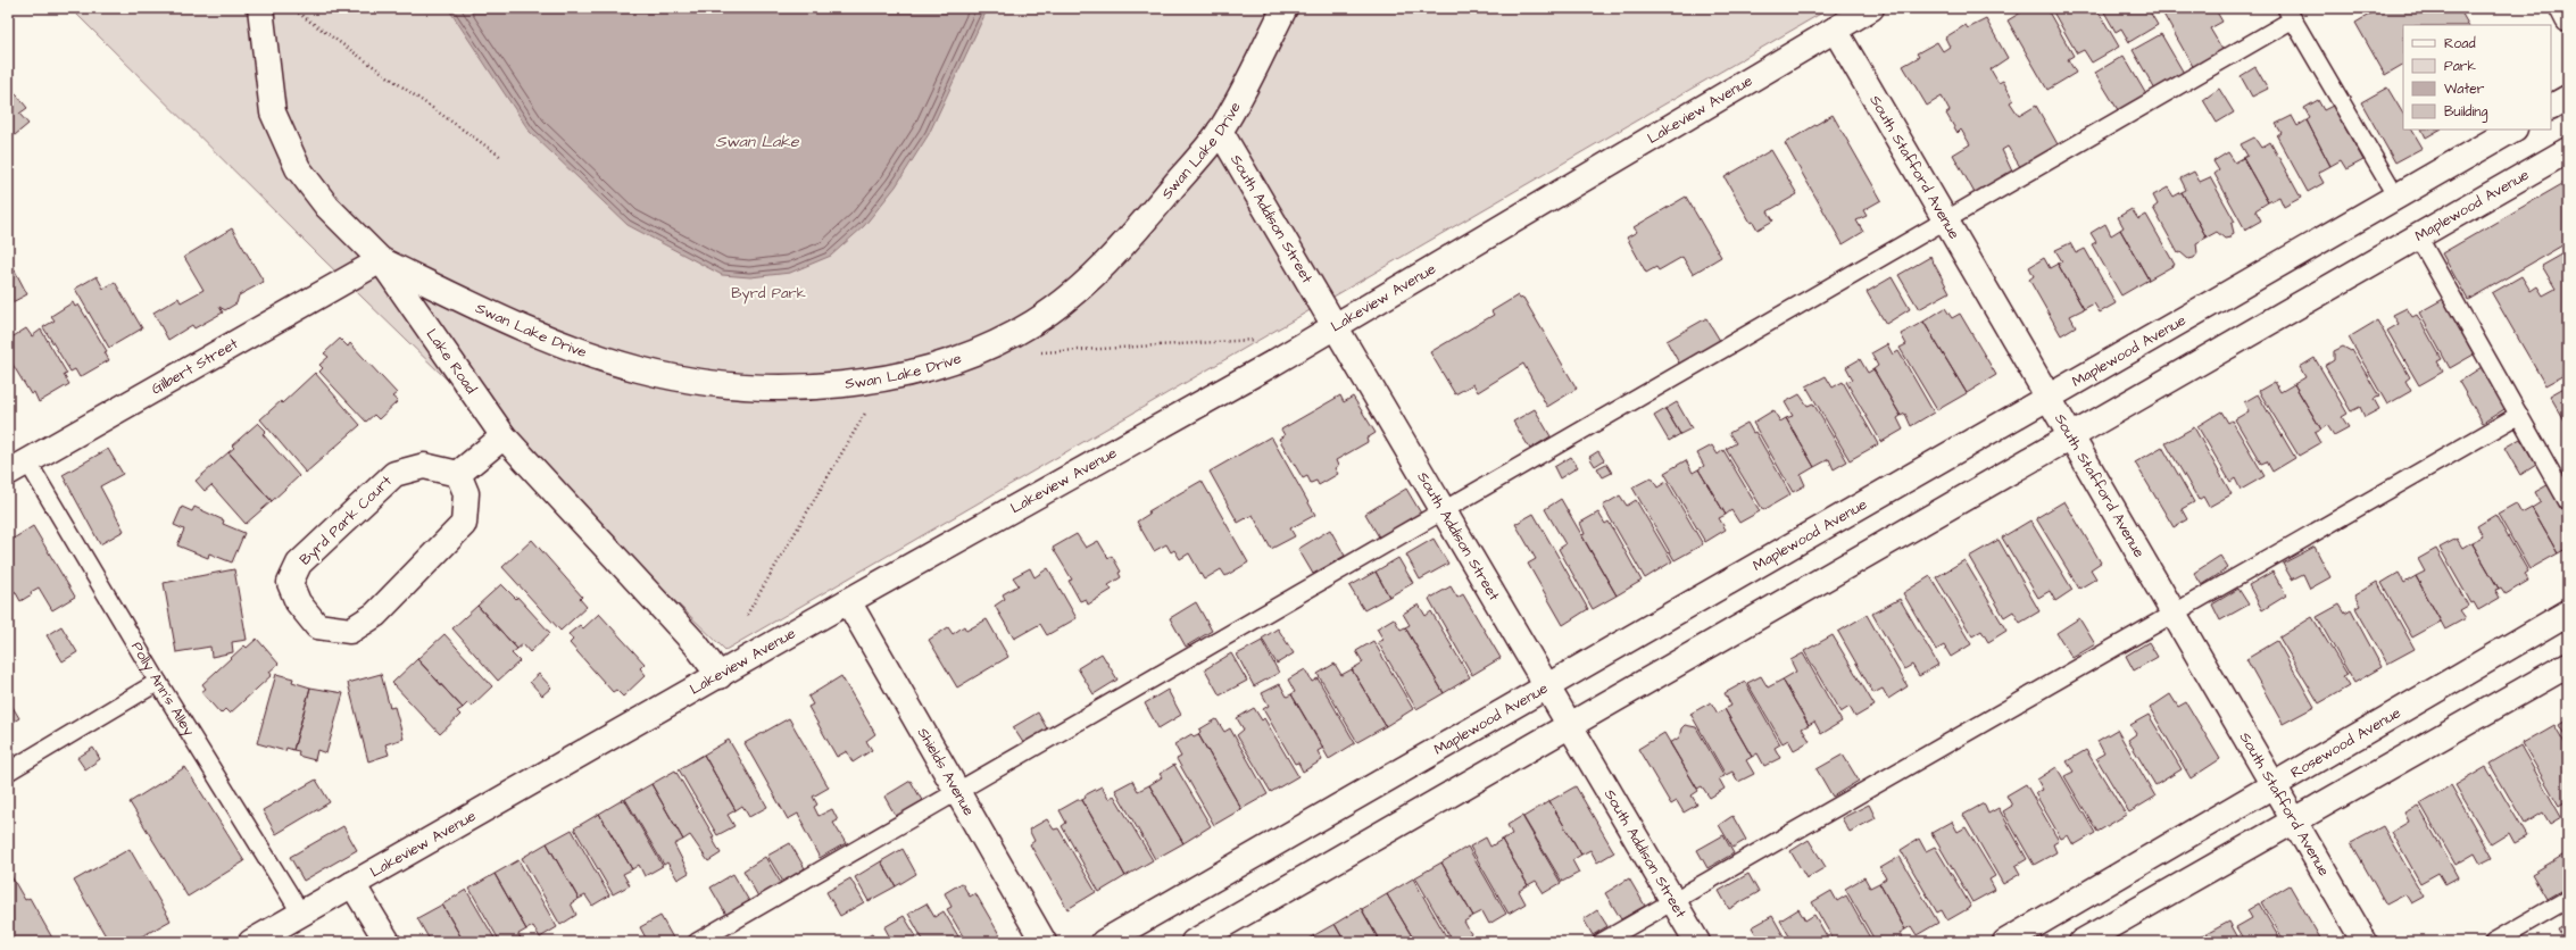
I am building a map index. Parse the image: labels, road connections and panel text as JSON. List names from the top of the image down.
{
  "streets": {
    "street": [
      "Lakeview Avenue",
      "Swan Lake Drive",
      "South Stafford Avenue",
      "Maplewood Avenue",
      "South Addison Street",
      "Lake Road",
      "Gilbert Street",
      "Byrd Park Court",
      "Rosewood Avenue",
      "Shields Avenue"
    ],
    "lane": ["Polly Ann's Alley"]
  },
  "crossings": [
    ["Lakeview Avenue", "South Stafford Avenue"],
    ["Lakeview Avenue", "South Addison Street"],
    ["Lakeview Avenue", "Lake Road"],
    ["Lakeview Avenue", "Polly Ann's Alley"],
    ["Lakeview Avenue", "Shields Avenue"],
    ["Swan Lake Drive", "South Addison Street"],
    ["Swan Lake Drive", "Lake Road"],
    ["Swan Lake Drive", "Gilbert Street"],
    ["South Stafford Avenue", "Maplewood Avenue"],
    ["South Stafford Avenue", "Rosewood Avenue"],
    ["Maplewood Avenue", "South Addison Street"],
    ["Lake Road", "Gilbert Street"],
    ["Gilbert Street", "Polly Ann's Alley"]
  ],
  "water": ["Swan Lake"],
  "parks": ["Byrd Park"],
  "legend": [
    "Road",
    "Park",
    "Water",
    "Building"
  ]
}
